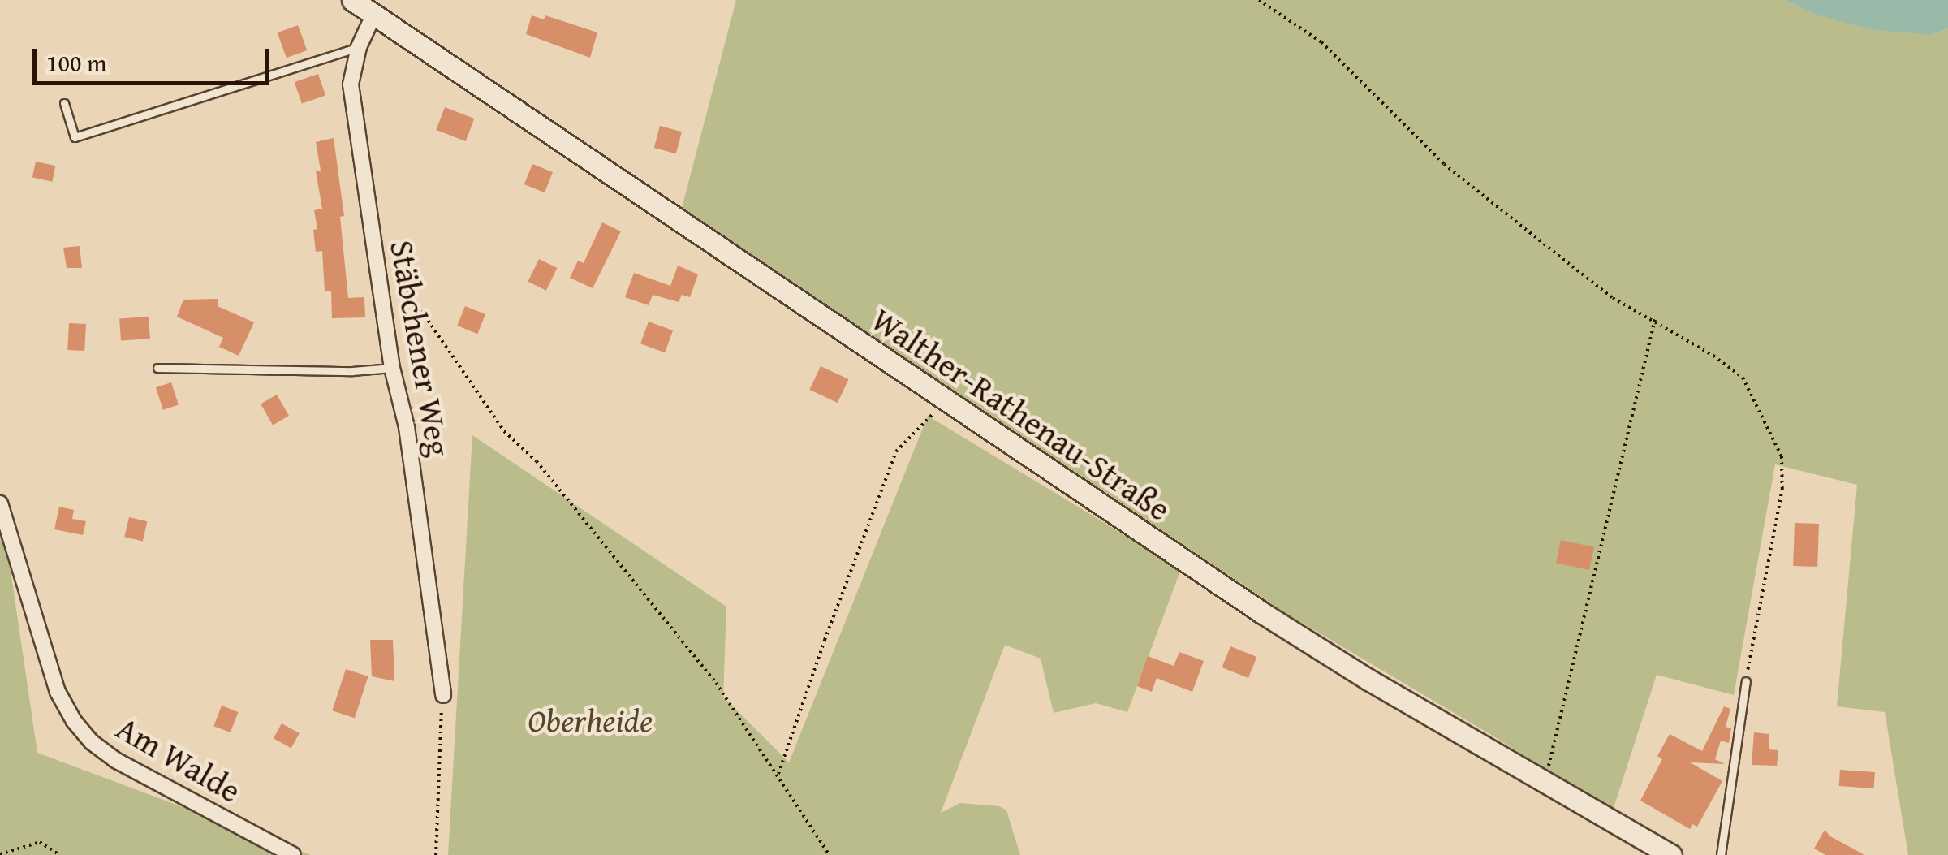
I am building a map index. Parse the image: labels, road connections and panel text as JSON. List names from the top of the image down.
{
  "streets": {
    "street": ["Stäbchener Weg", "Walther-Rathenau-Straße", "Am Walde"]
  },
  "crossings": [
    ["Stäbchener Weg", "Walther-Rathenau-Straße"]
  ],
  "parks": ["Oberheide"],
  "scale_bar": "100 m"
}
